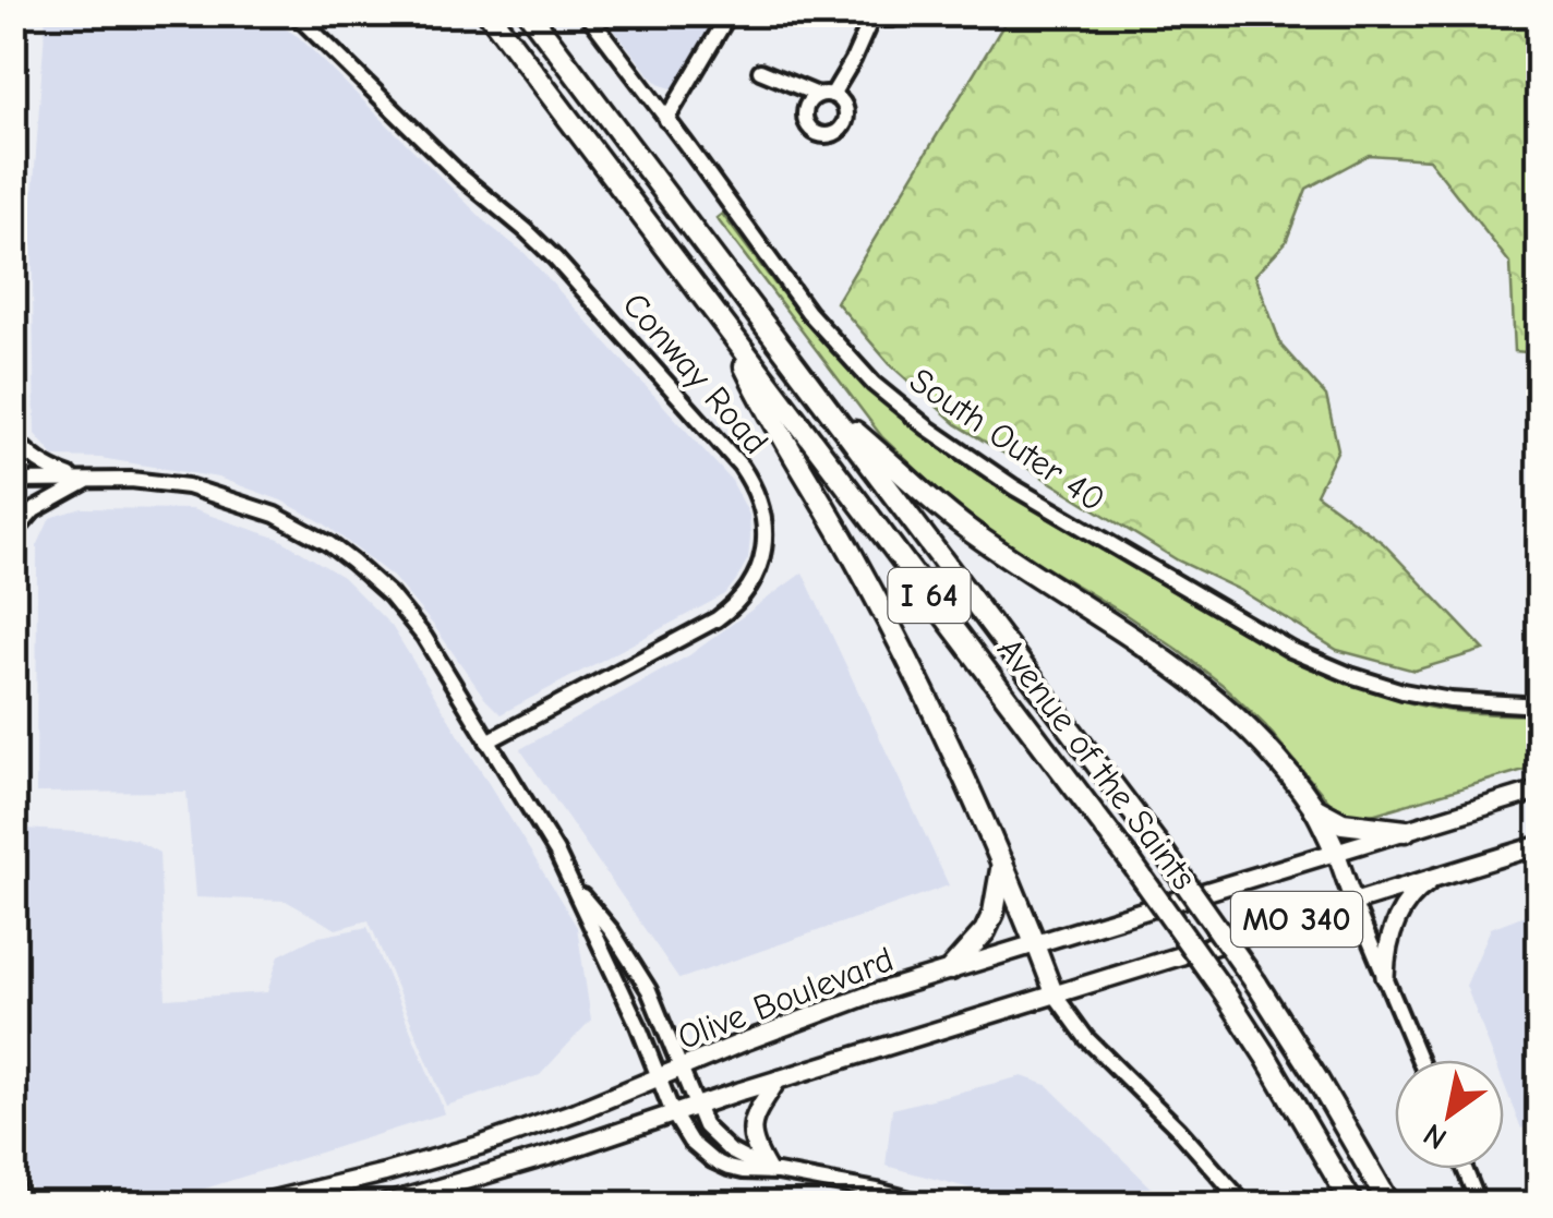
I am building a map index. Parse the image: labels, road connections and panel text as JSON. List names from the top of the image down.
{
  "streets": {
    "highway": ["I 64", "Avenue of the Saints"],
    "main road": ["MO 340", "Olive Boulevard"],
    "street": ["Conway Road", "South Outer 40"]
  },
  "crossings": [
    ["MO 340", "Olive Boulevard"]
  ],
  "north": "bottom left"
}
